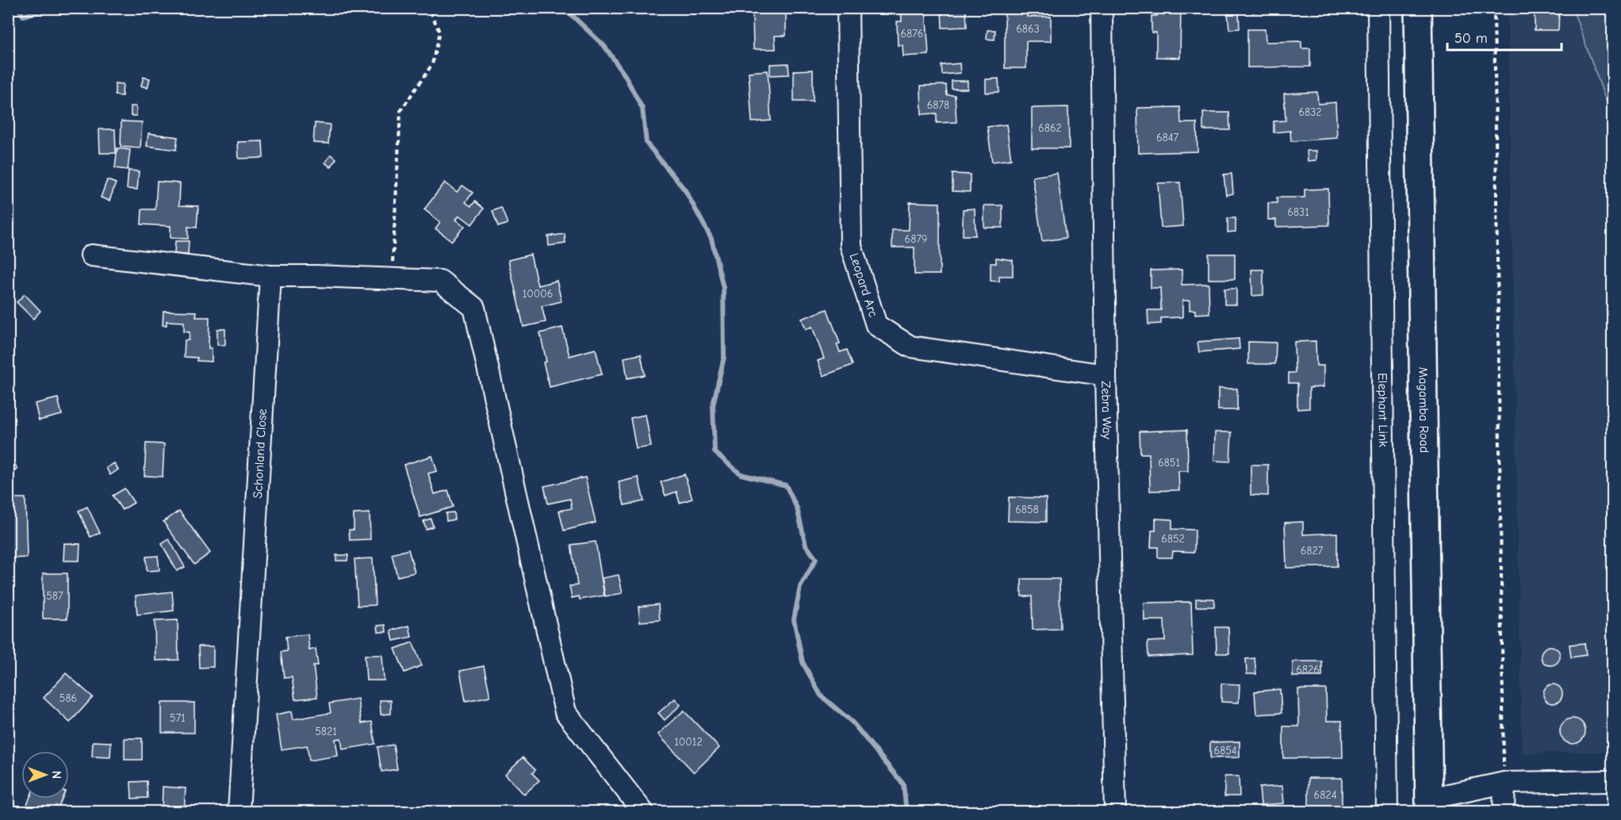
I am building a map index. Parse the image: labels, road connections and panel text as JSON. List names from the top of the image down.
{
  "streets": {
    "highway": ["Magamba Road"],
    "street": [
      "Leopard Arc",
      "Zebra Way",
      "Elephant Link",
      "Schonland Close"
    ]
  },
  "crossings": [
    ["Leopard Arc", "Zebra Way"]
  ],
  "house_numbers": [
    "6863",
    "6876",
    "6878",
    "6832",
    "6862",
    "6847",
    "6831",
    "6879",
    "10006",
    "6851",
    "6858",
    "6852",
    "6827",
    "587",
    "6826",
    "586",
    "571",
    "5821",
    "10012",
    "6854",
    "6824"
  ],
  "scale_bar": "50 m",
  "north": "right"
}
